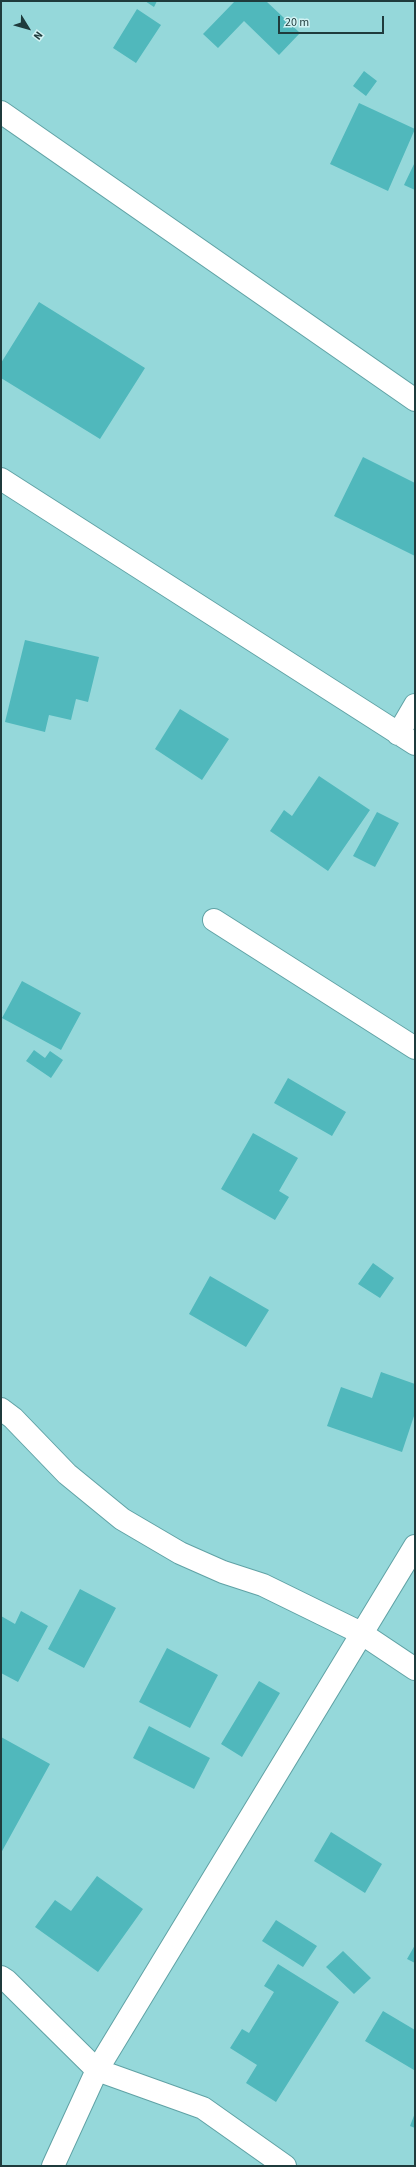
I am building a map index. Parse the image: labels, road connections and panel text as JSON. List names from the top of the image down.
{
  "scale_bar": "20 m",
  "north": "bottom right"
}
